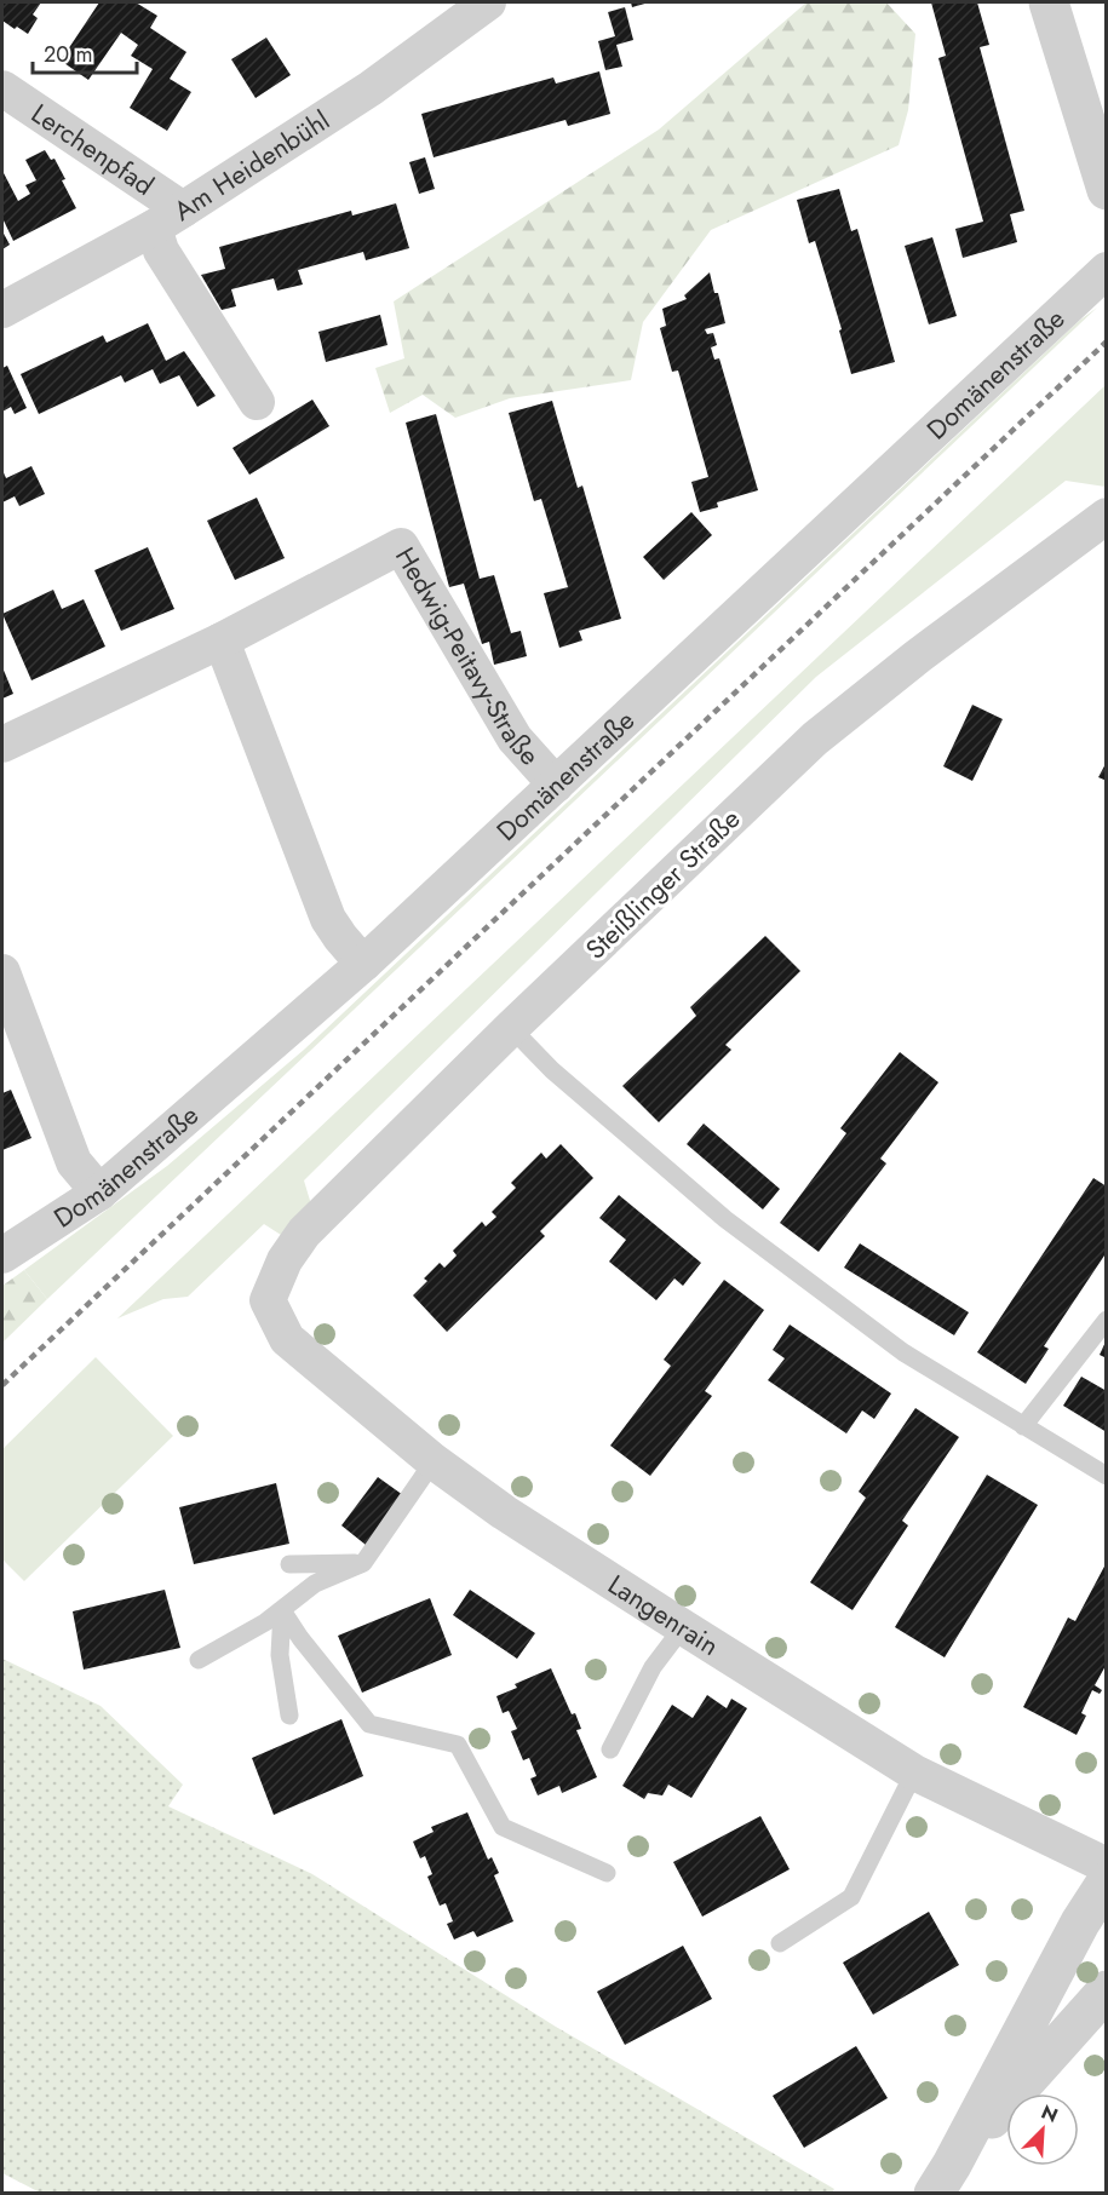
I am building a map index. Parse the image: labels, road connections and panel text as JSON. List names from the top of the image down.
{
  "streets": {
    "street": [
      "Lerchenpfad",
      "Am Heidenbühl",
      "Domänenstraße",
      "Hedwig-Peitavy-Straße",
      "Steißlinger Straße",
      "Langenrain"
    ]
  },
  "crossings": [
    ["Lerchenpfad", "Am Heidenbühl"],
    ["Domänenstraße", "Hedwig-Peitavy-Straße"],
    ["Steißlinger Straße", "Langenrain"]
  ],
  "scale_bar": "20 m",
  "north": "top right"
}
